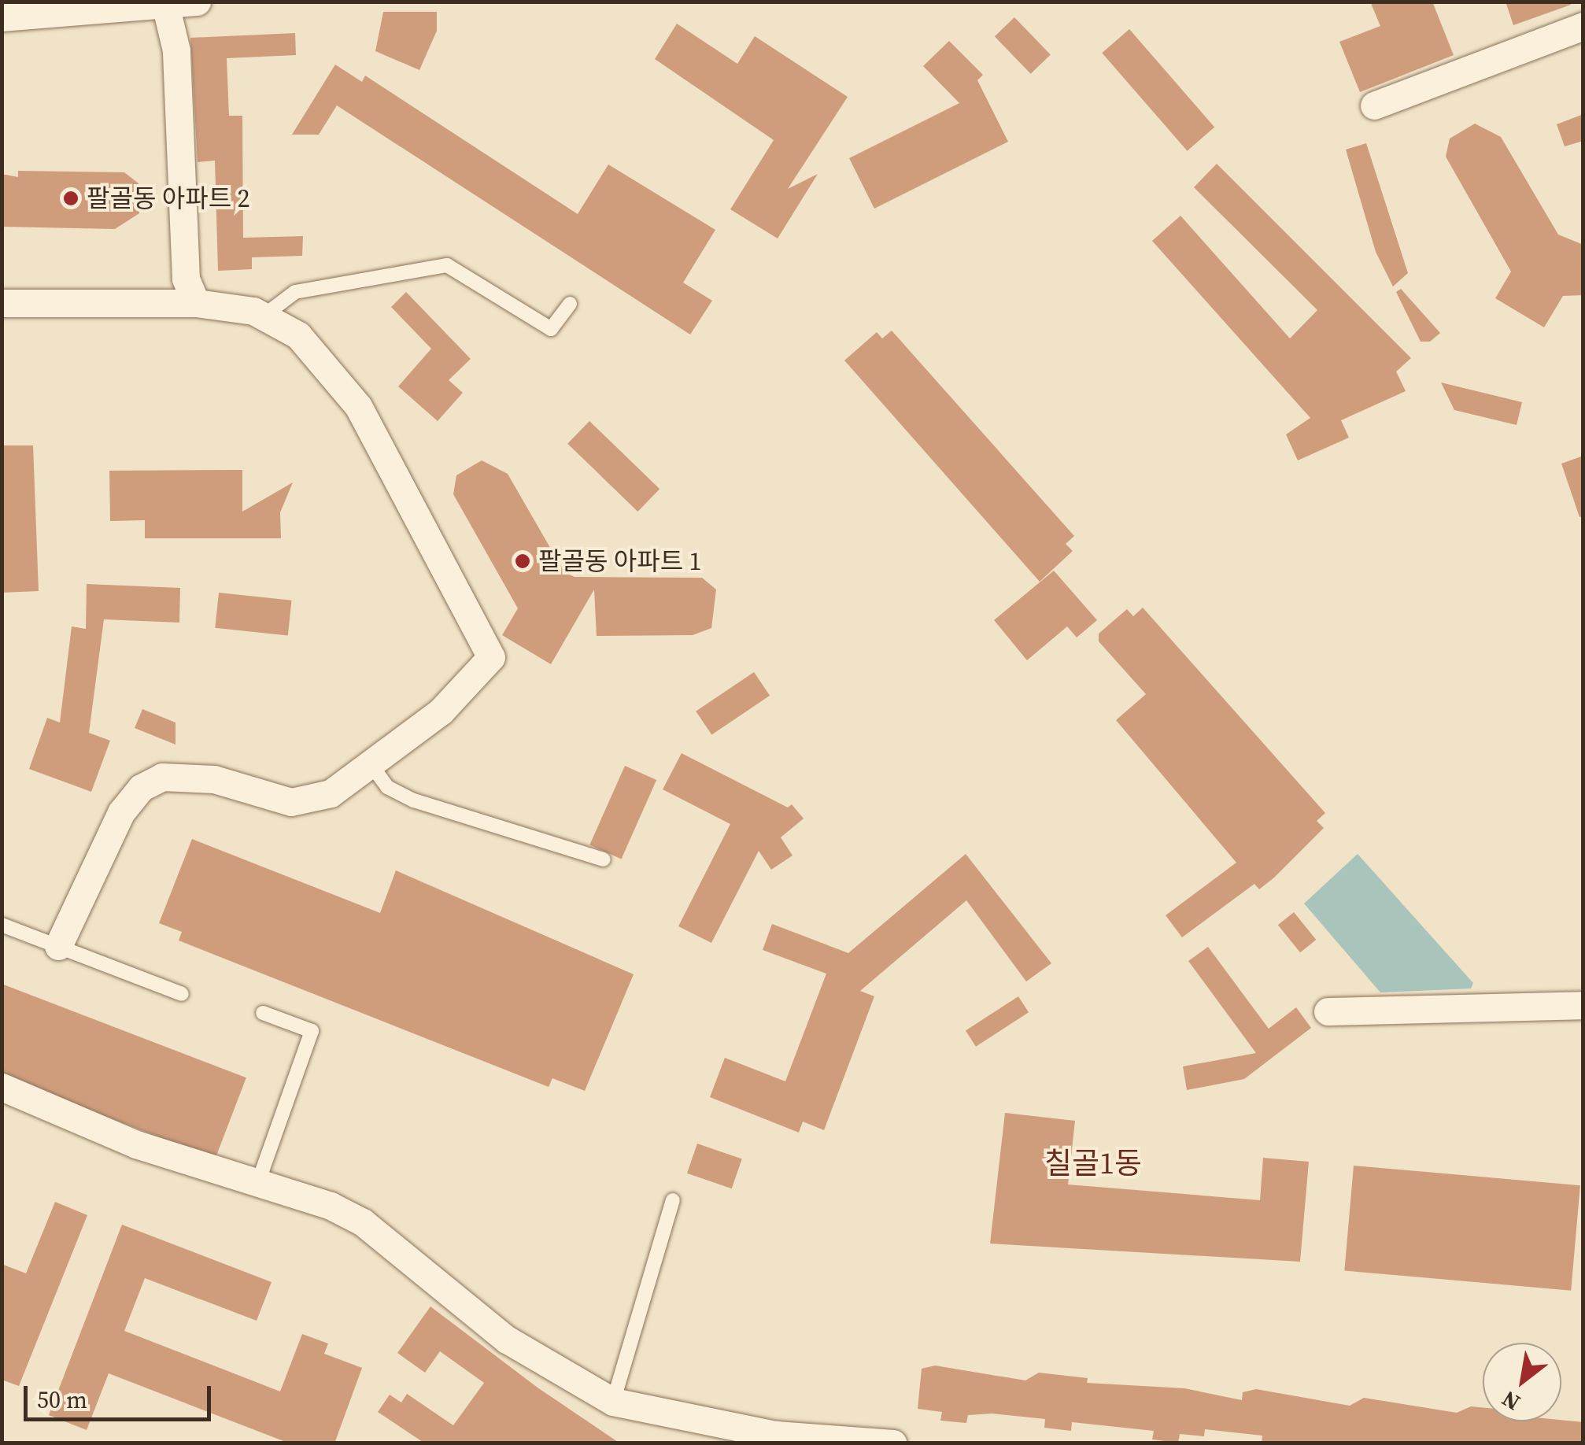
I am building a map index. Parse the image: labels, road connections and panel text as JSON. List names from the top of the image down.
{
  "districts": ["칠골1동"],
  "places": ["팔골동 아파트 2", "팔골동 아파트 1"],
  "scale_bar": "50 m",
  "north": "bottom left"
}
